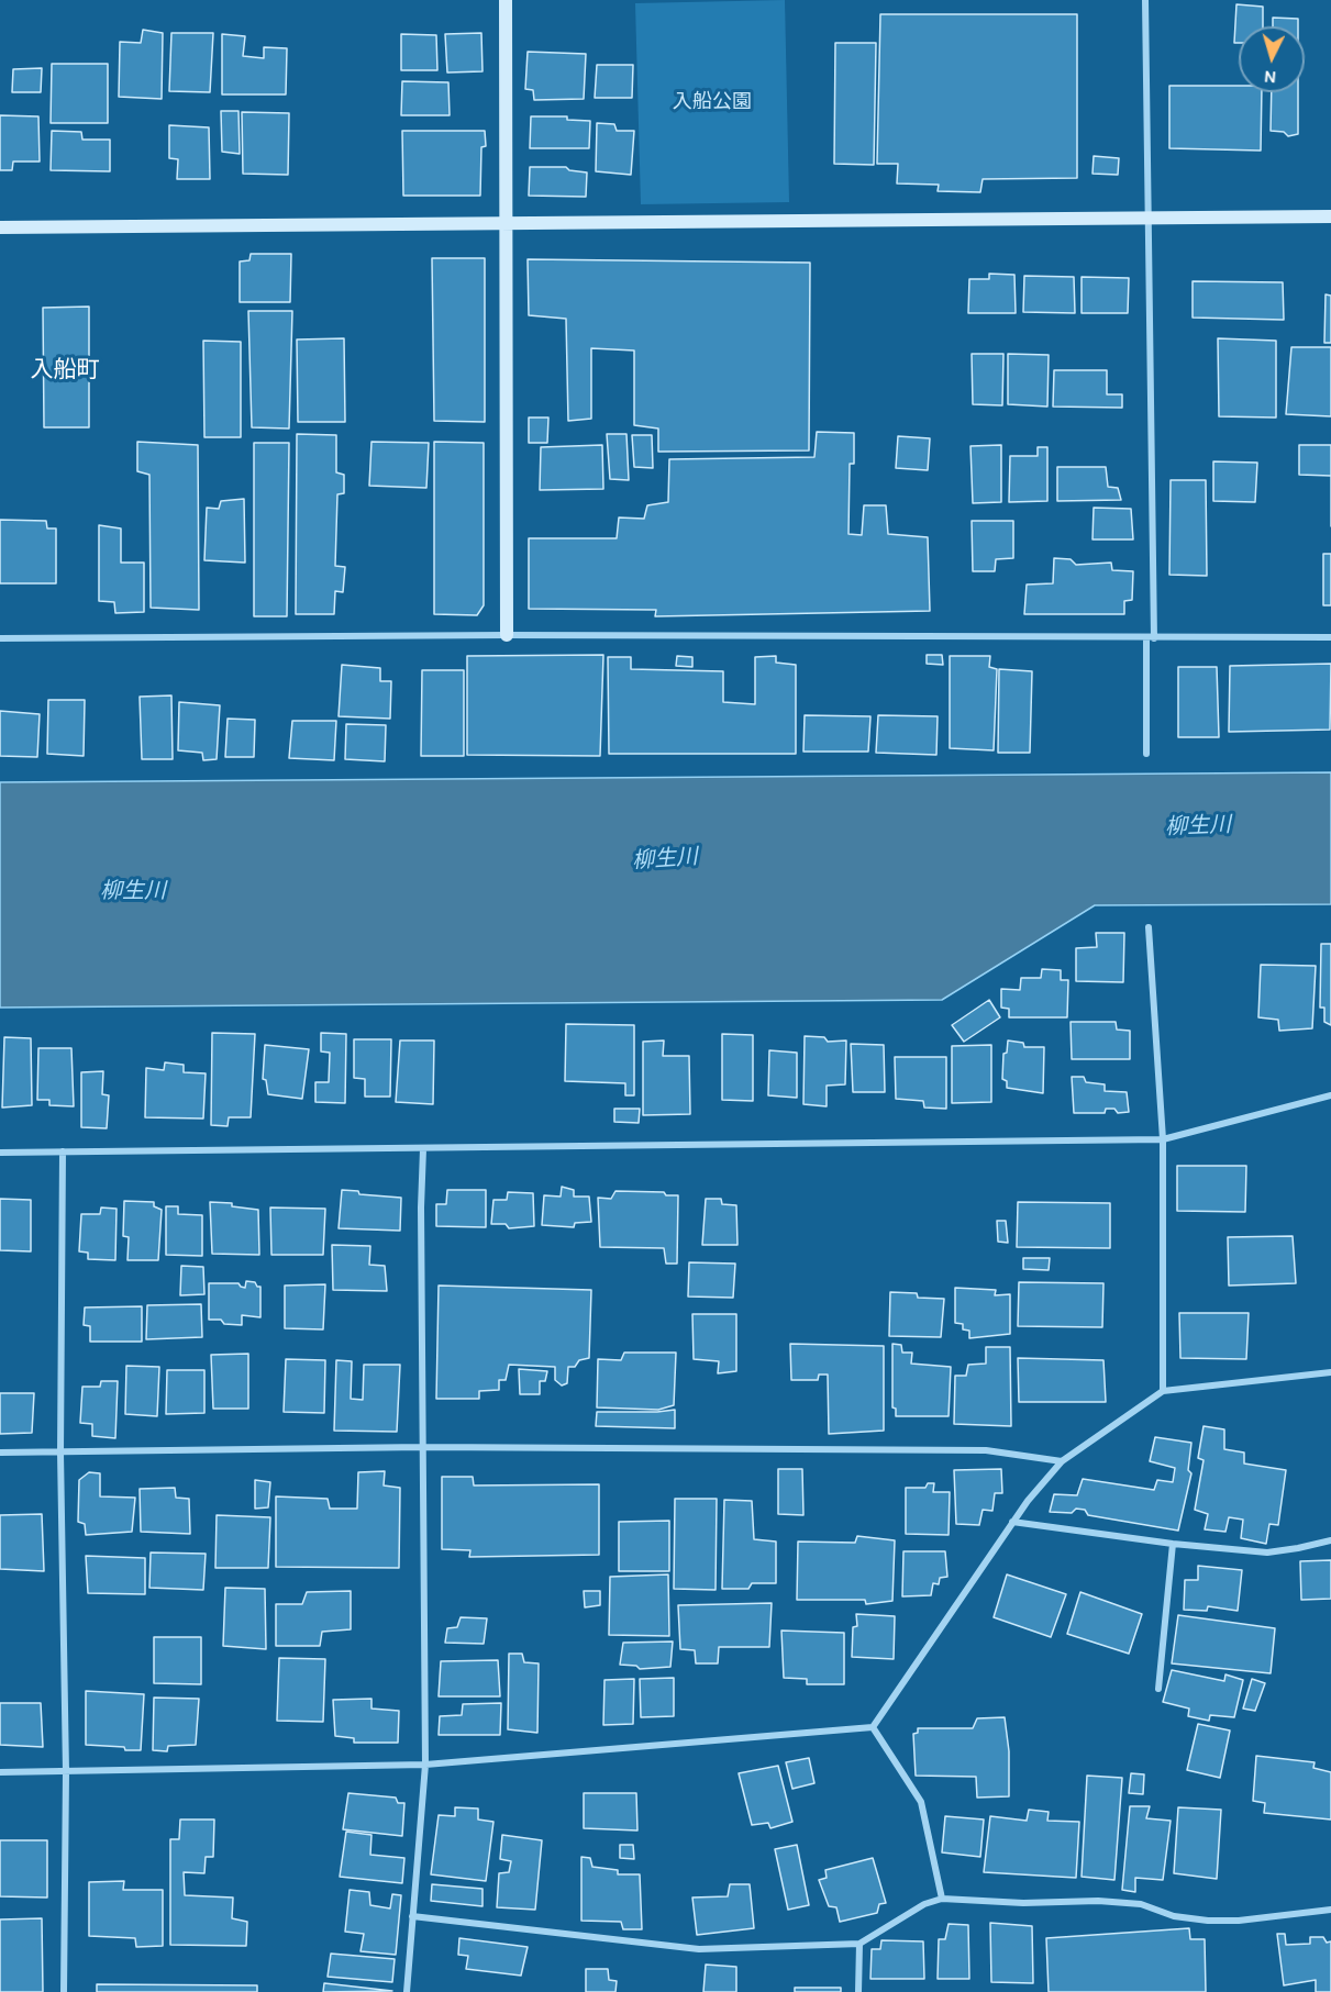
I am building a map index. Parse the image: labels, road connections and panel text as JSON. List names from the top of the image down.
{
  "districts": ["入船町"],
  "water": ["柳生川"],
  "parks": ["入船公園"],
  "north": "bottom"
}
